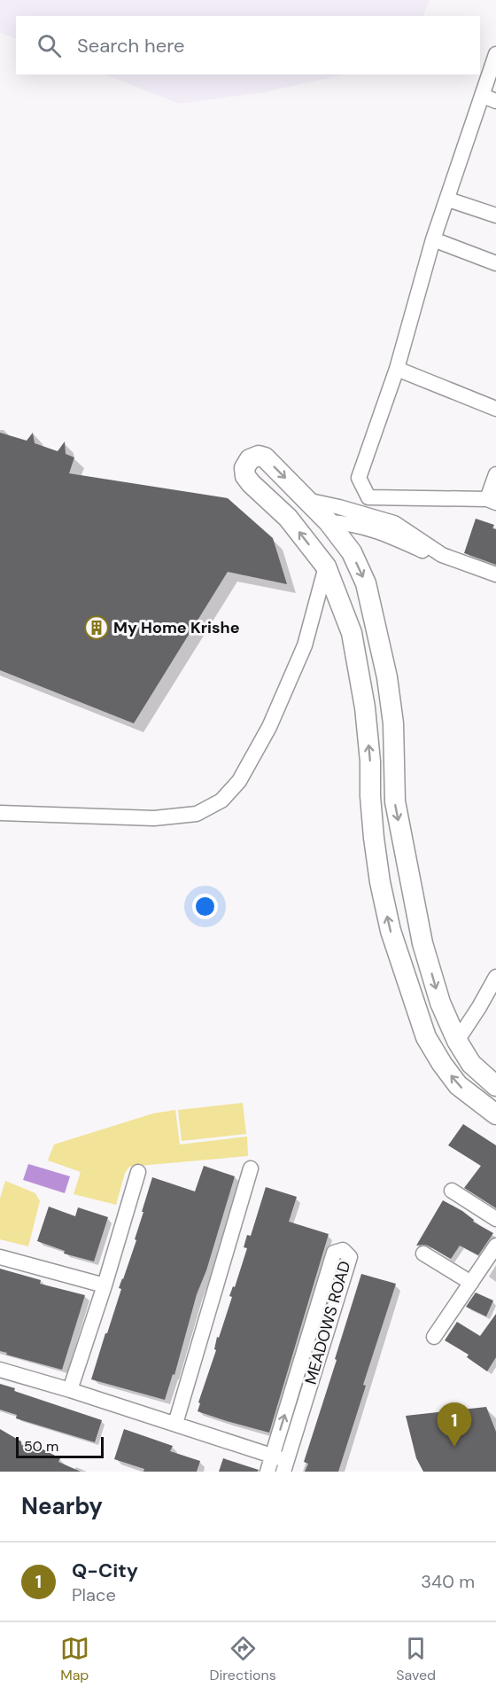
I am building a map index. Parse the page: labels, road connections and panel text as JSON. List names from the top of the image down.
{
  "streets": {
    "street": ["MEADOWS ROAD"]
  },
  "places": {
    "building": ["My Home Krishe"]
  },
  "scale_bar": "50 m",
  "page": {
    "search": "Search here",
    "pins": "1",
    "scale": "50 m",
    "heading": "Nearby",
    "list": [
      {
        "mark": "1",
        "name": "Q-City",
        "note": "Place",
        "value": "340 m"
      }
    ],
    "nav": ["Map", "Directions", "Saved"]
  }
}
